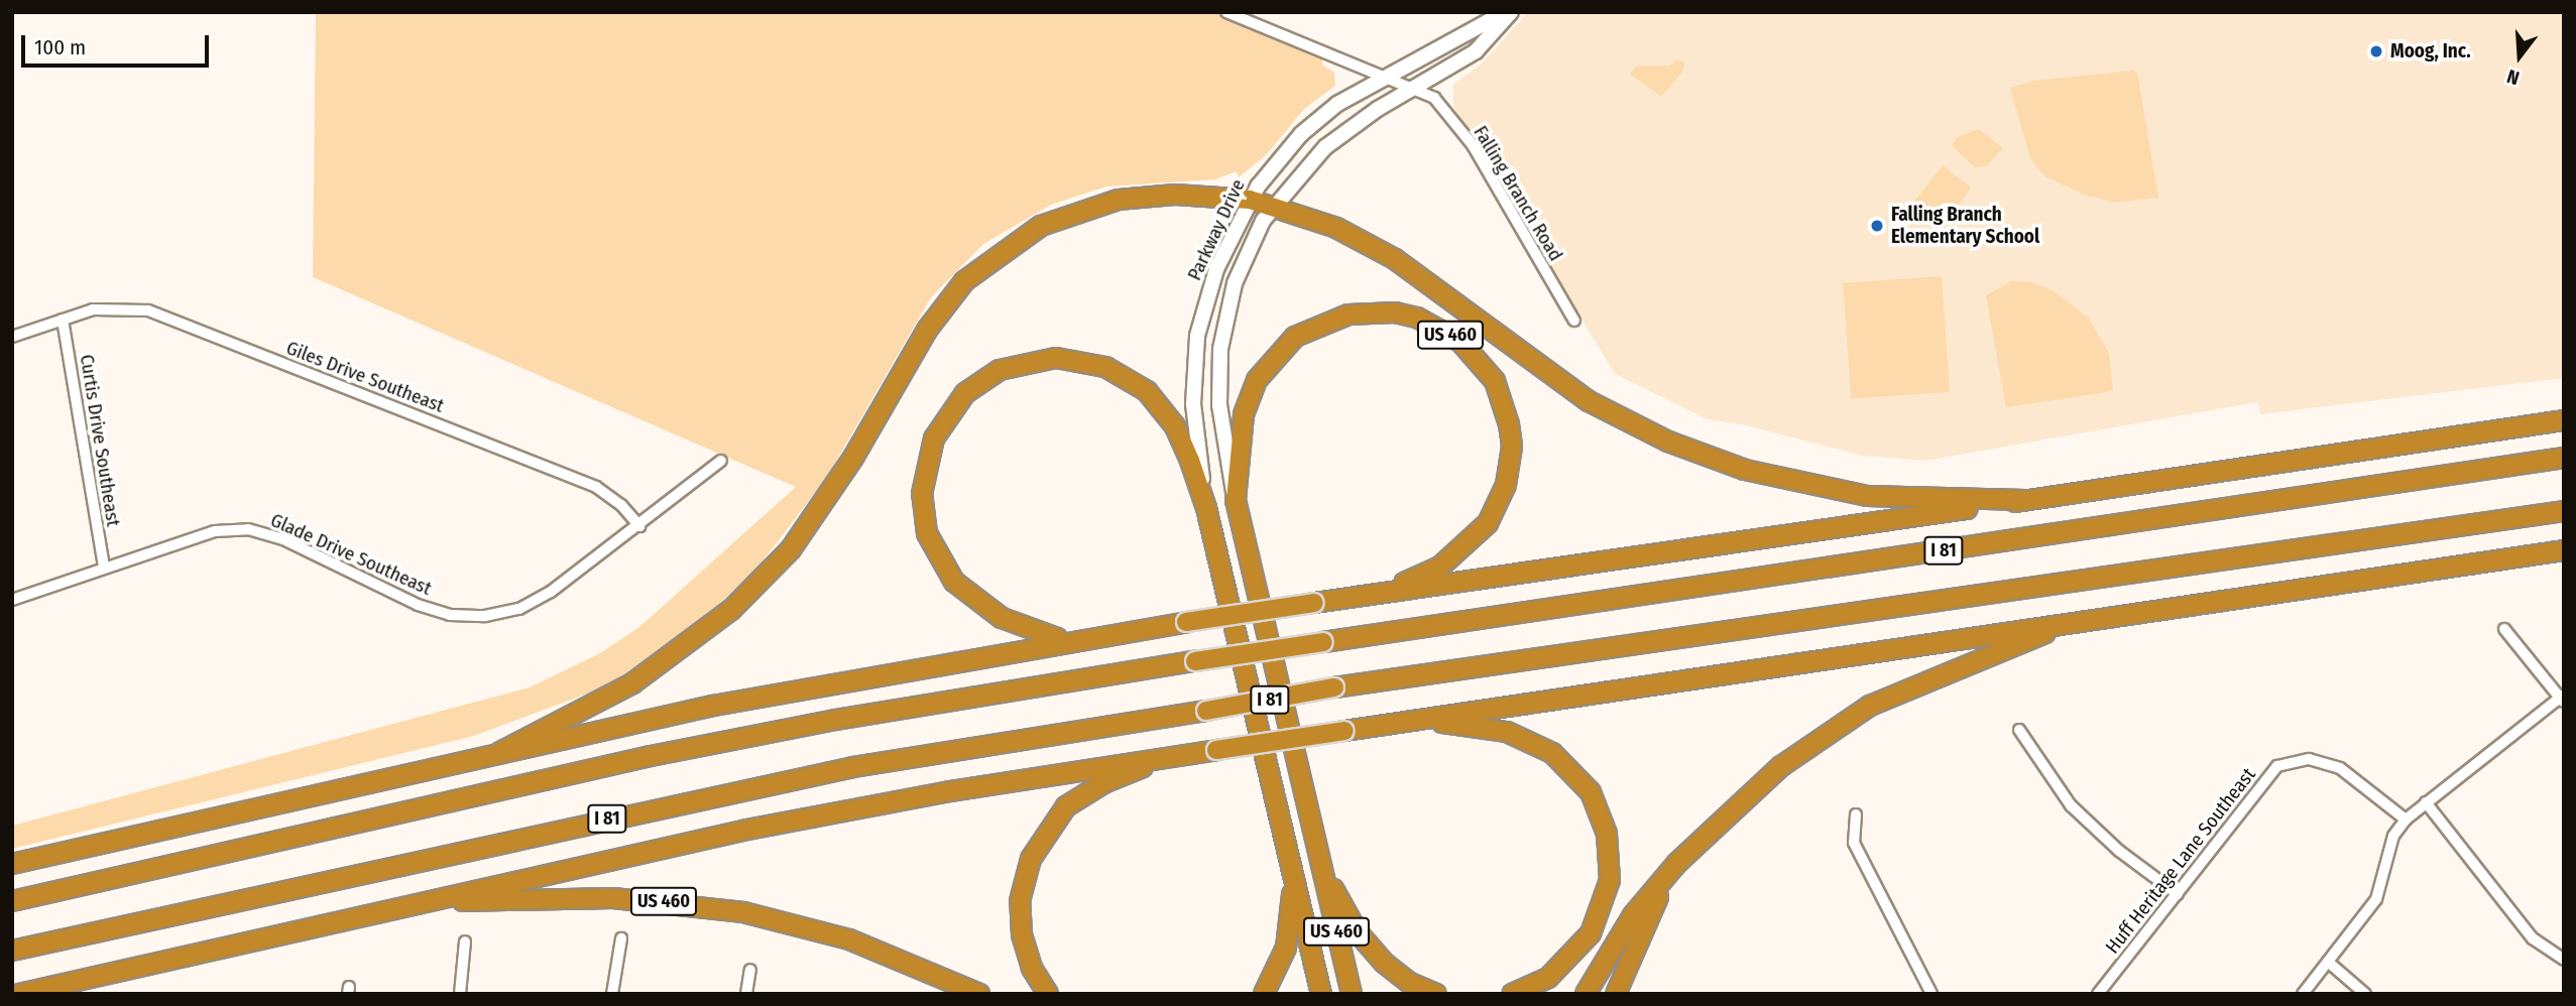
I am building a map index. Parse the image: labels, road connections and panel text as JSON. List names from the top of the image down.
{
  "streets": {
    "highway": ["US 460", "I 81"],
    "street": [
      "Falling Branch Road",
      "Parkway Drive",
      "Giles Drive Southeast",
      "Curtis Drive Southeast",
      "Glade Drive Southeast",
      "Huff Heritage Lane Southeast"
    ]
  },
  "crossings": [
    ["Falling Branch Road", "Parkway Drive"],
    ["Parkway Drive", "US 460"],
    ["Giles Drive Southeast", "Curtis Drive Southeast"],
    ["Giles Drive Southeast", "Glade Drive Southeast"],
    ["Curtis Drive Southeast", "Glade Drive Southeast"]
  ],
  "places": ["Moog, Inc.", "Falling Branch Elementary School"],
  "scale_bar": "100 m",
  "north": "bottom"
}
